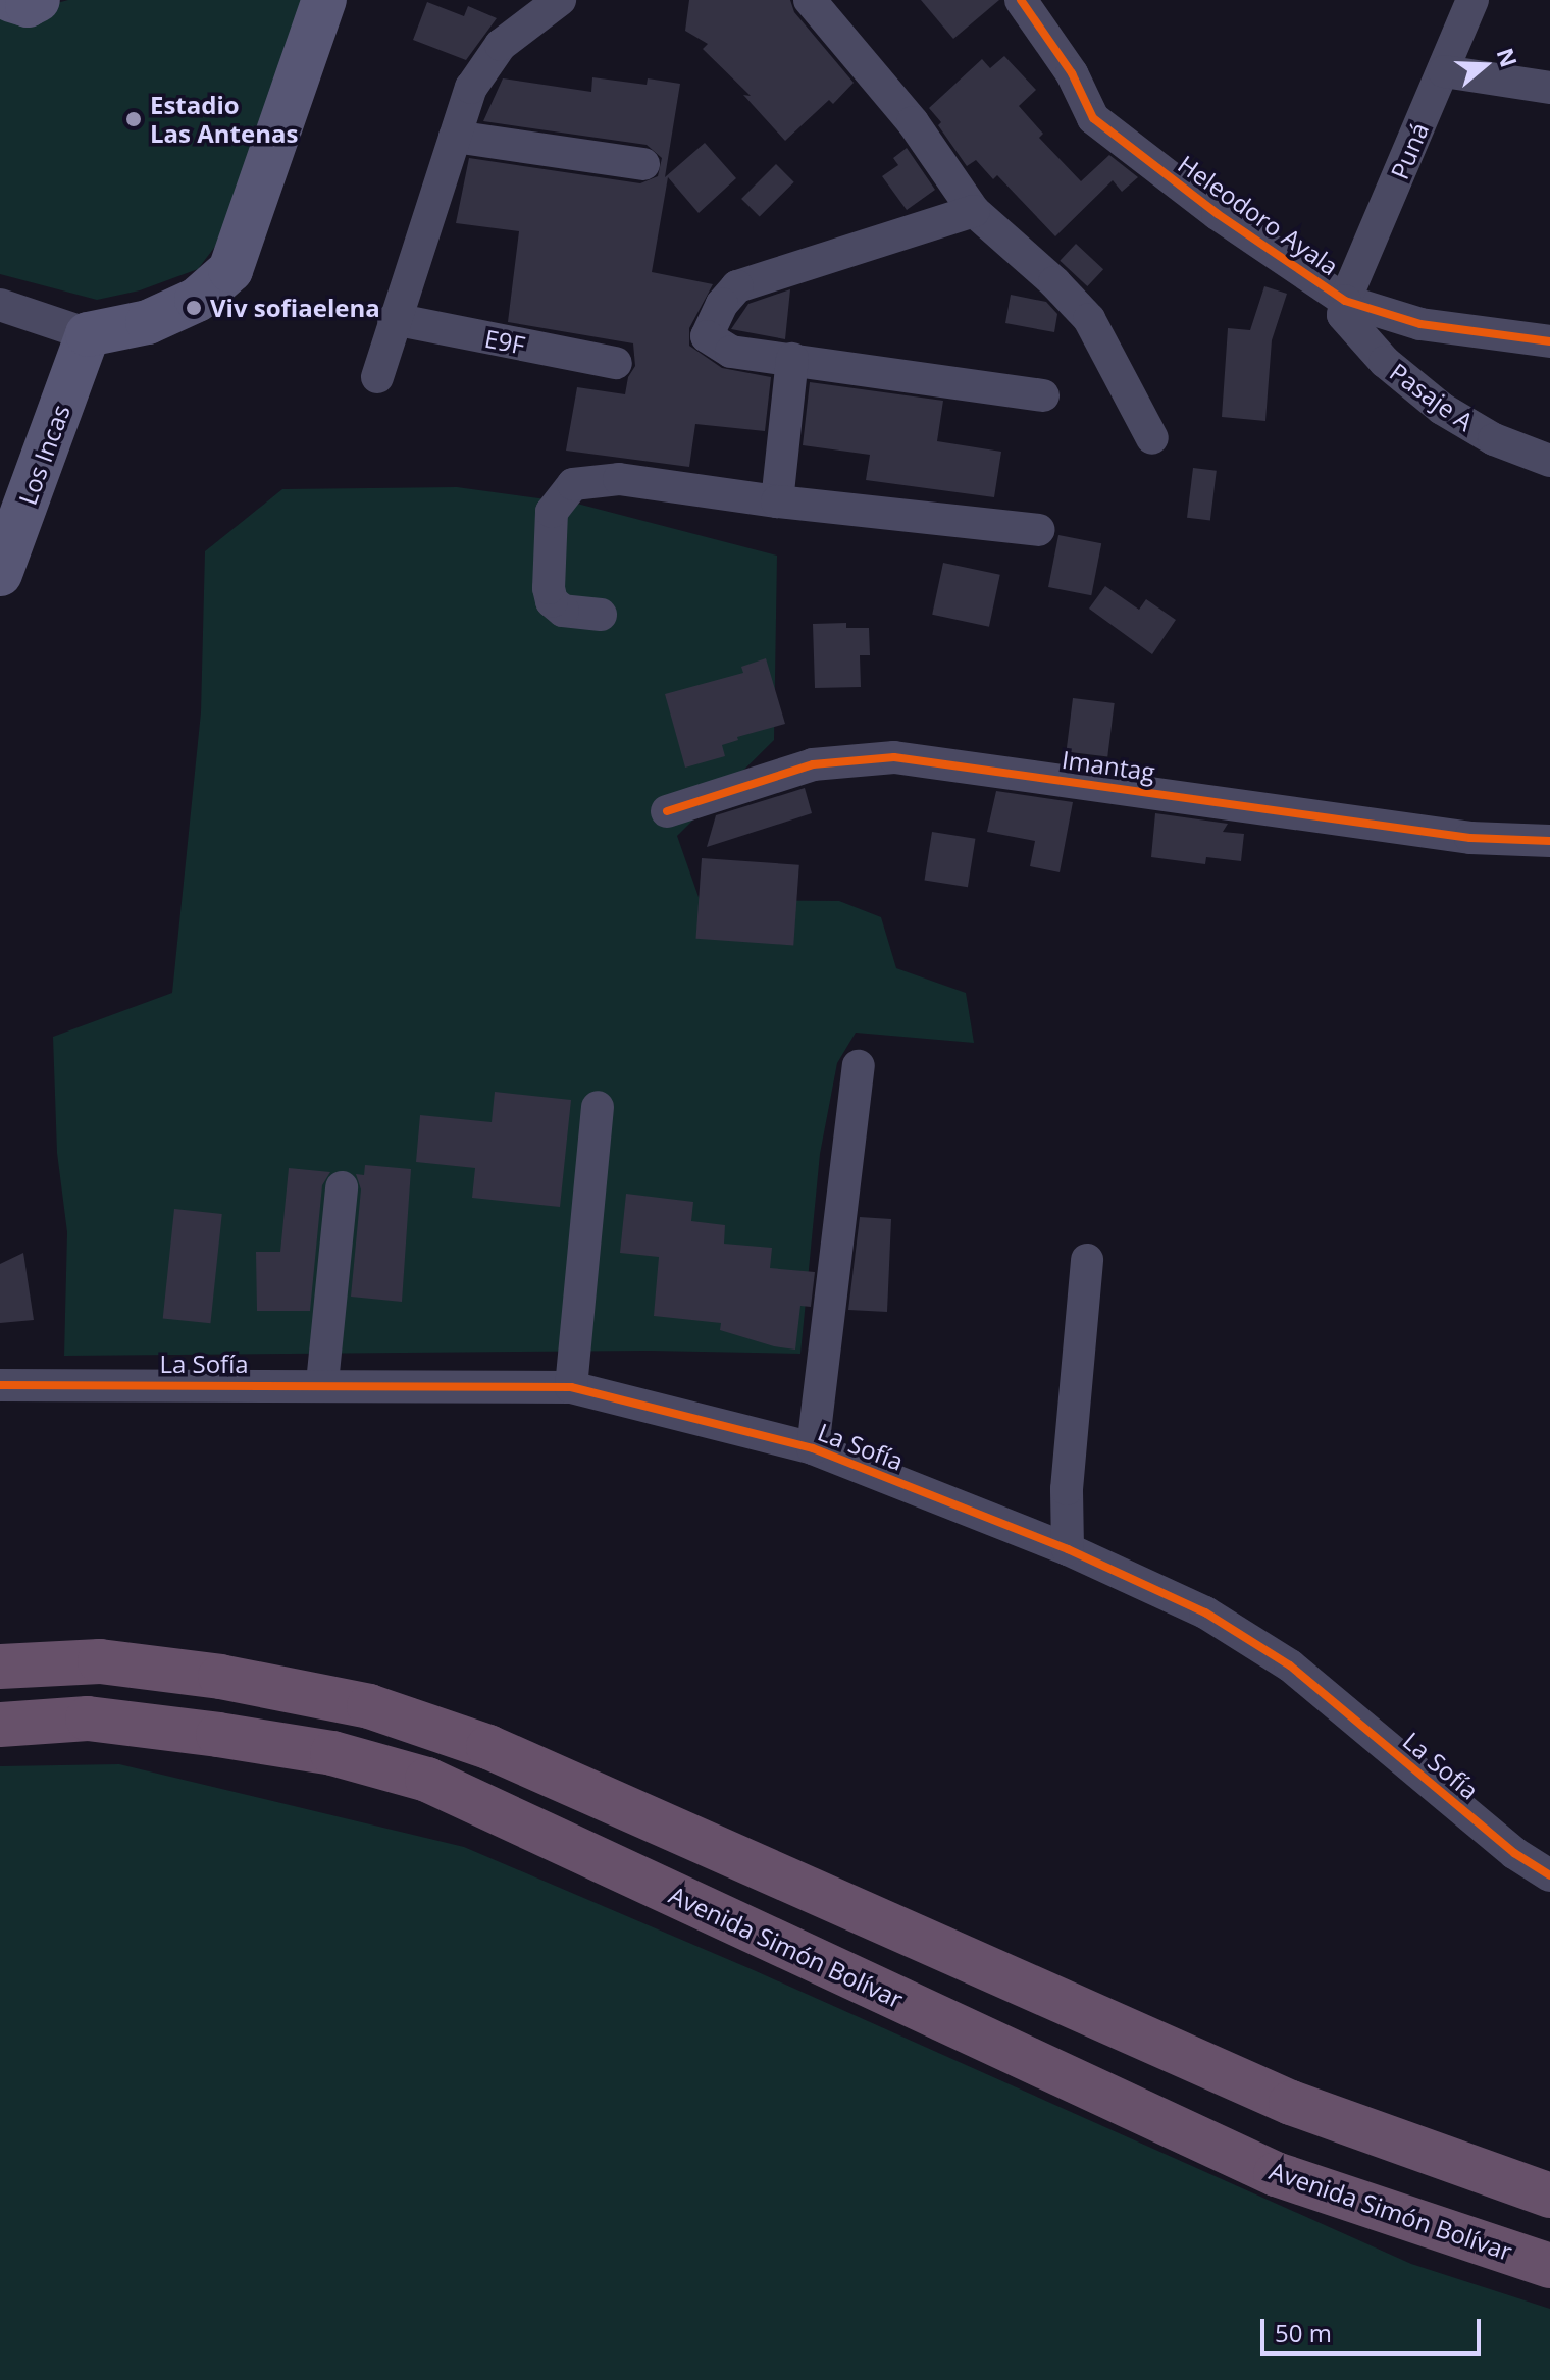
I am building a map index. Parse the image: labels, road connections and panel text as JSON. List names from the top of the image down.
{
  "streets": {
    "highway": ["Avenida Simón Bolívar"],
    "street": [
      "Puná",
      "Heleodoro Ayala",
      "E9F",
      "Pasaje A",
      "Los Incas",
      "Imantag",
      "La Sofía"
    ]
  },
  "crossings": [
    ["Puná", "Heleodoro Ayala"],
    ["Puná", "Pasaje A"],
    ["Heleodoro Ayala", "Pasaje A"]
  ],
  "places": ["Estadio Las Antenas", "Viv sofiaelena"],
  "scale_bar": "50 m",
  "north": "right"
}
